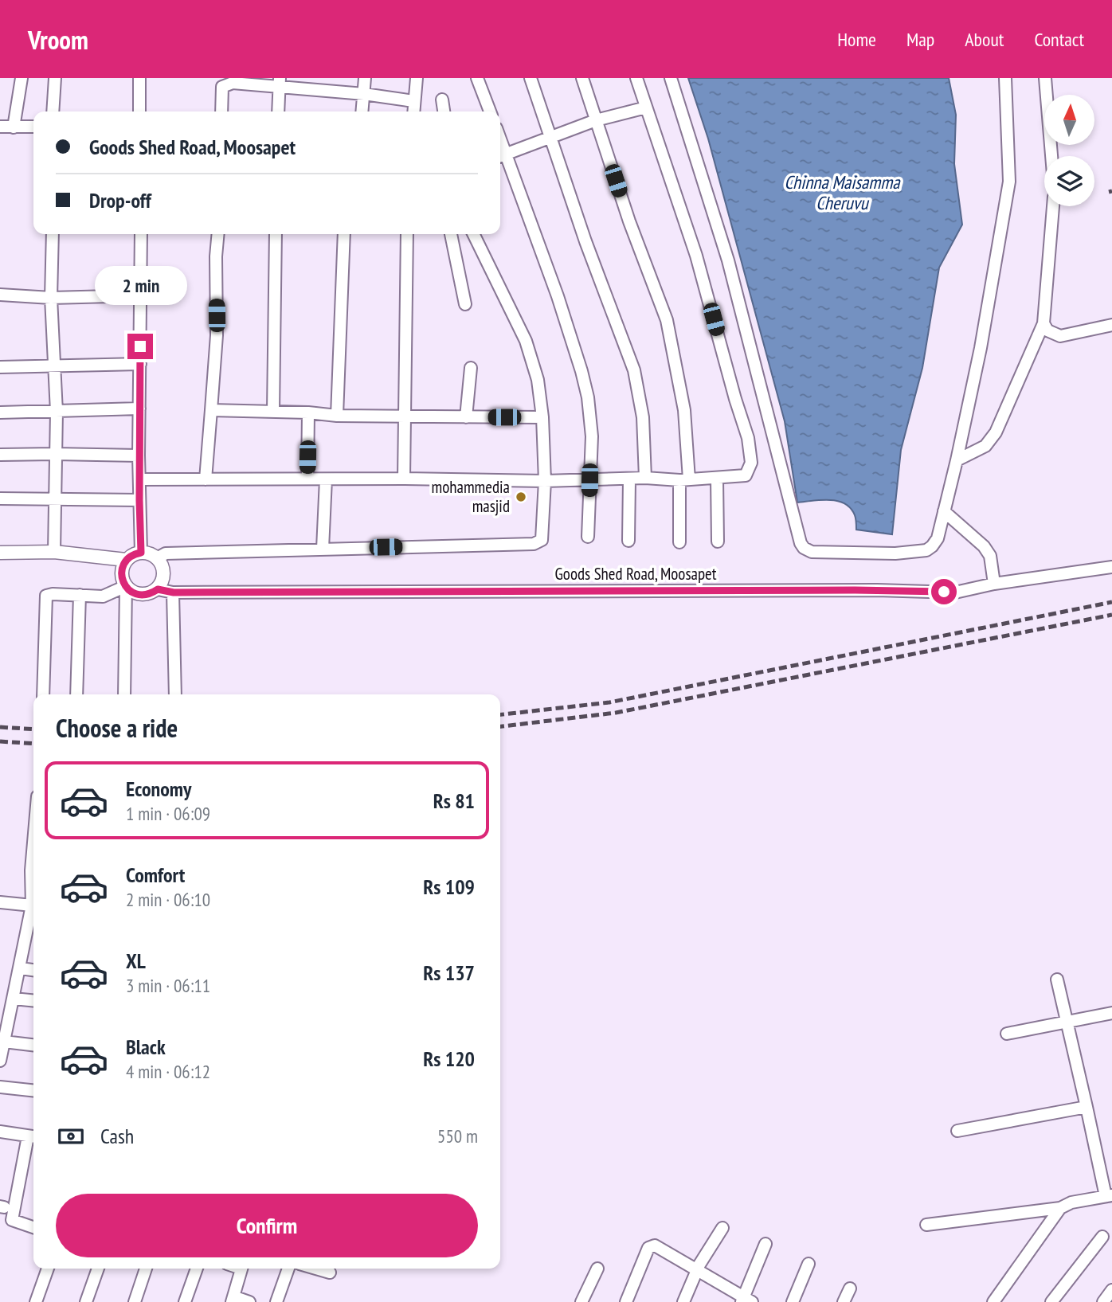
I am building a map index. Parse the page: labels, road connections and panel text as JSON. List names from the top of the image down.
{
  "streets": {
    "street": ["Goods Shed Road, Moosapet"]
  },
  "water": ["Chinna Maisamma Cheruvu"],
  "places": ["mohammedia masjid"],
  "north": "top",
  "page": {
    "header": "Vroom",
    "nav": [
      "Home",
      "Map",
      "About",
      "Contact"
    ],
    "banner": ["Goods Shed Road, Moosapet", "Drop-off"],
    "bubble": "2 min",
    "heading": "Choose a ride",
    "list": [
      {
        "name": "Economy",
        "note": "1 min · 06:09",
        "value": "Rs 81"
      },
      {
        "name": "Comfort",
        "note": "2 min · 06:10",
        "value": "Rs 109"
      },
      {
        "name": "XL",
        "note": "3 min · 06:11",
        "value": "Rs 137"
      },
      {
        "name": "Black",
        "note": "4 min · 06:12",
        "value": "Rs 120"
      }
    ],
    "pay": ["Cash", "550 m"],
    "buttons": "Confirm"
  }
}
